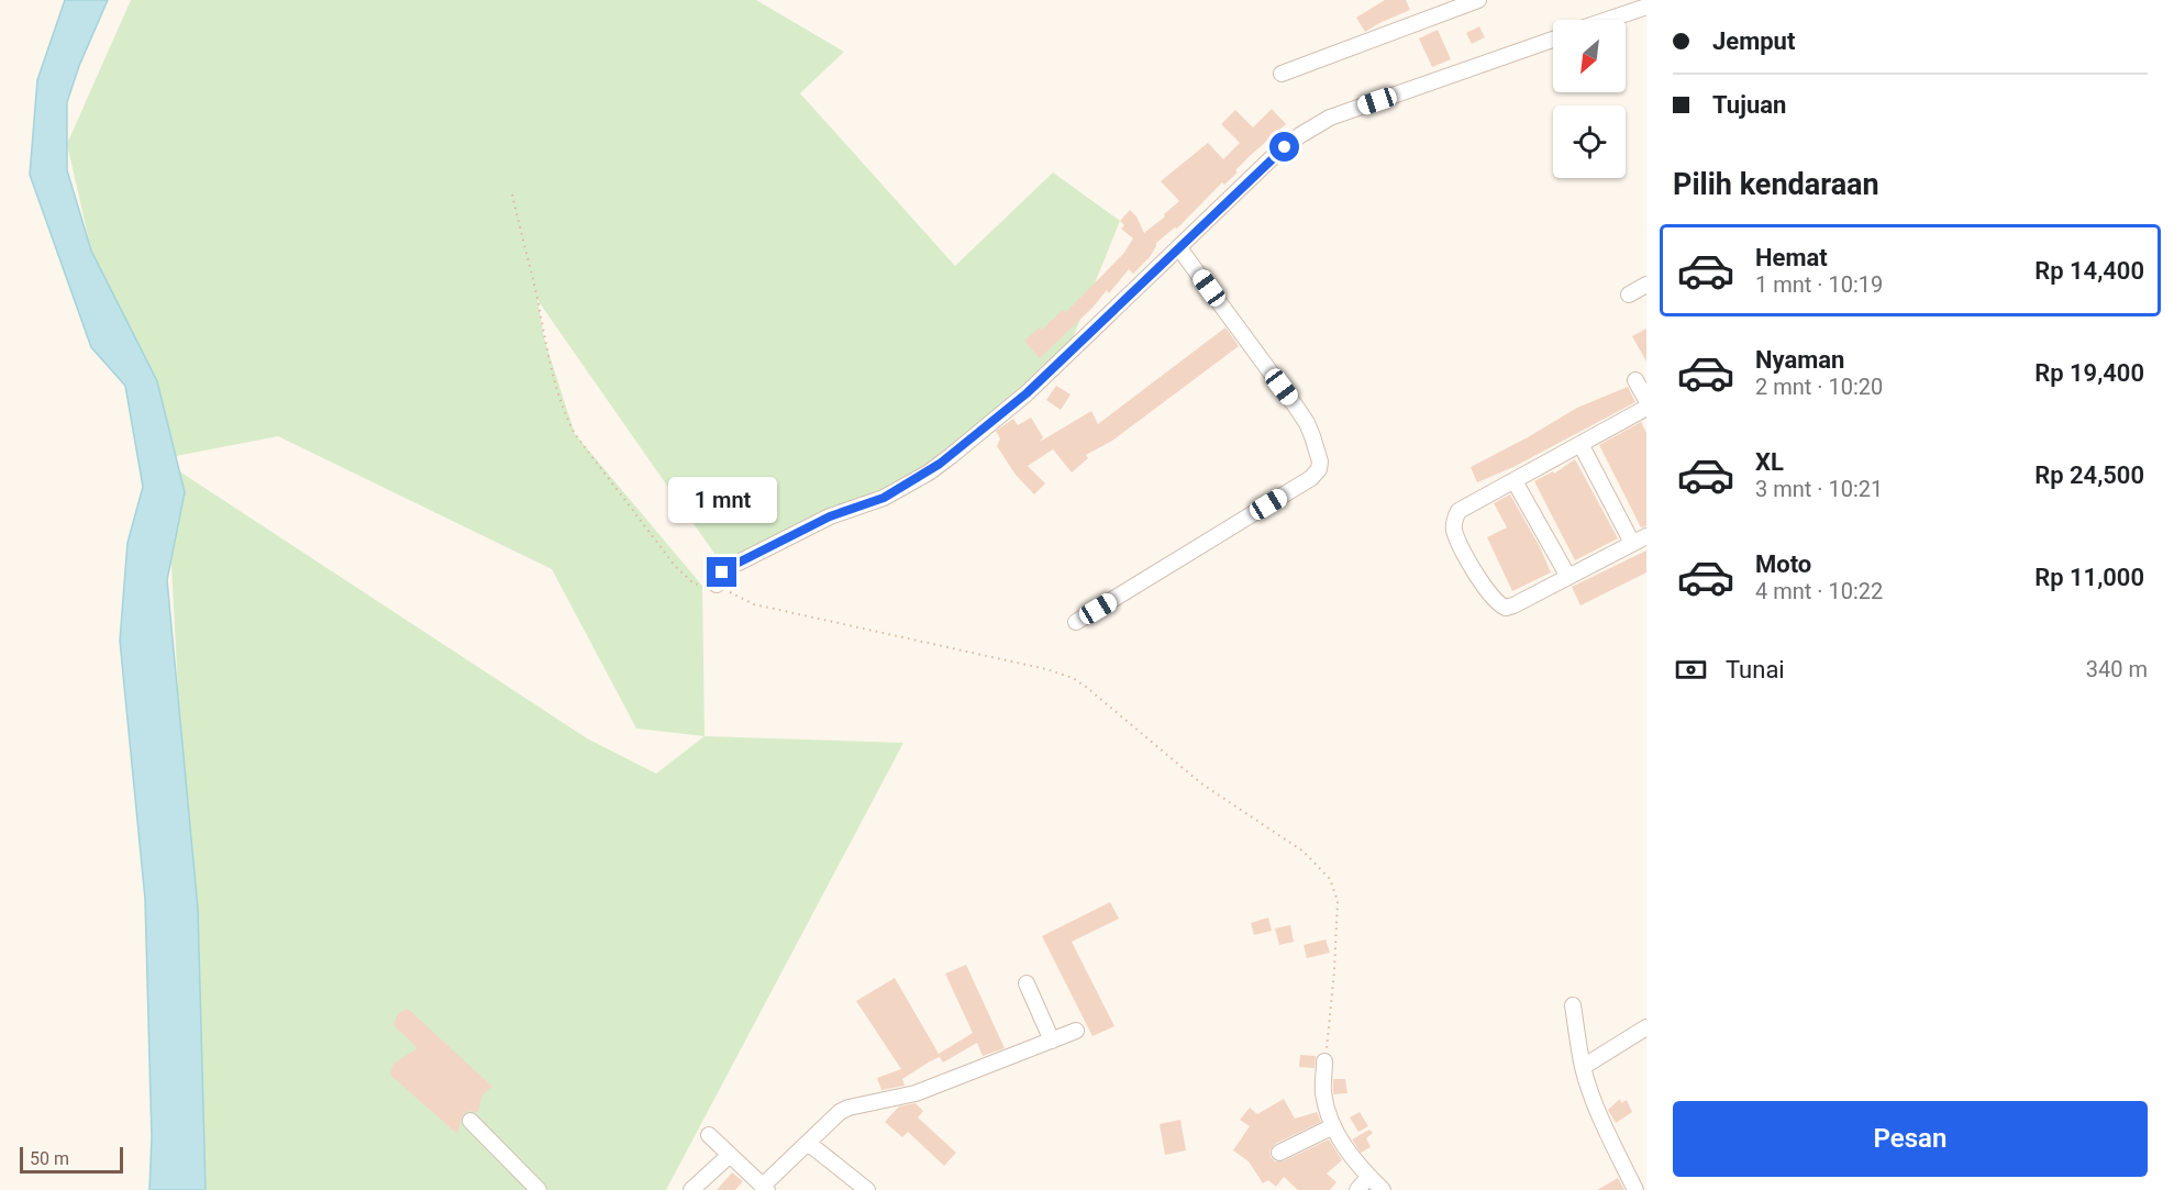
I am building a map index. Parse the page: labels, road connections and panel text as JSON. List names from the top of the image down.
{
  "scale_bar": "50 m",
  "north": "bottom left",
  "page": {
    "banner": ["Jemput", "Tujuan"],
    "heading": "Pilih kendaraan",
    "list": [
      {
        "name": "Hemat",
        "note": "1 mnt · 10:19",
        "value": "Rp 14,400"
      },
      {
        "name": "Nyaman",
        "note": "2 mnt · 10:20",
        "value": "Rp 19,400"
      },
      {
        "name": "XL",
        "note": "3 mnt · 10:21",
        "value": "Rp 24,500"
      },
      {
        "name": "Moto",
        "note": "4 mnt · 10:22",
        "value": "Rp 11,000"
      }
    ],
    "bubble": "1 mnt",
    "pay": ["Tunai", "340 m"],
    "buttons": "Pesan",
    "scale": "50 m"
  }
}
